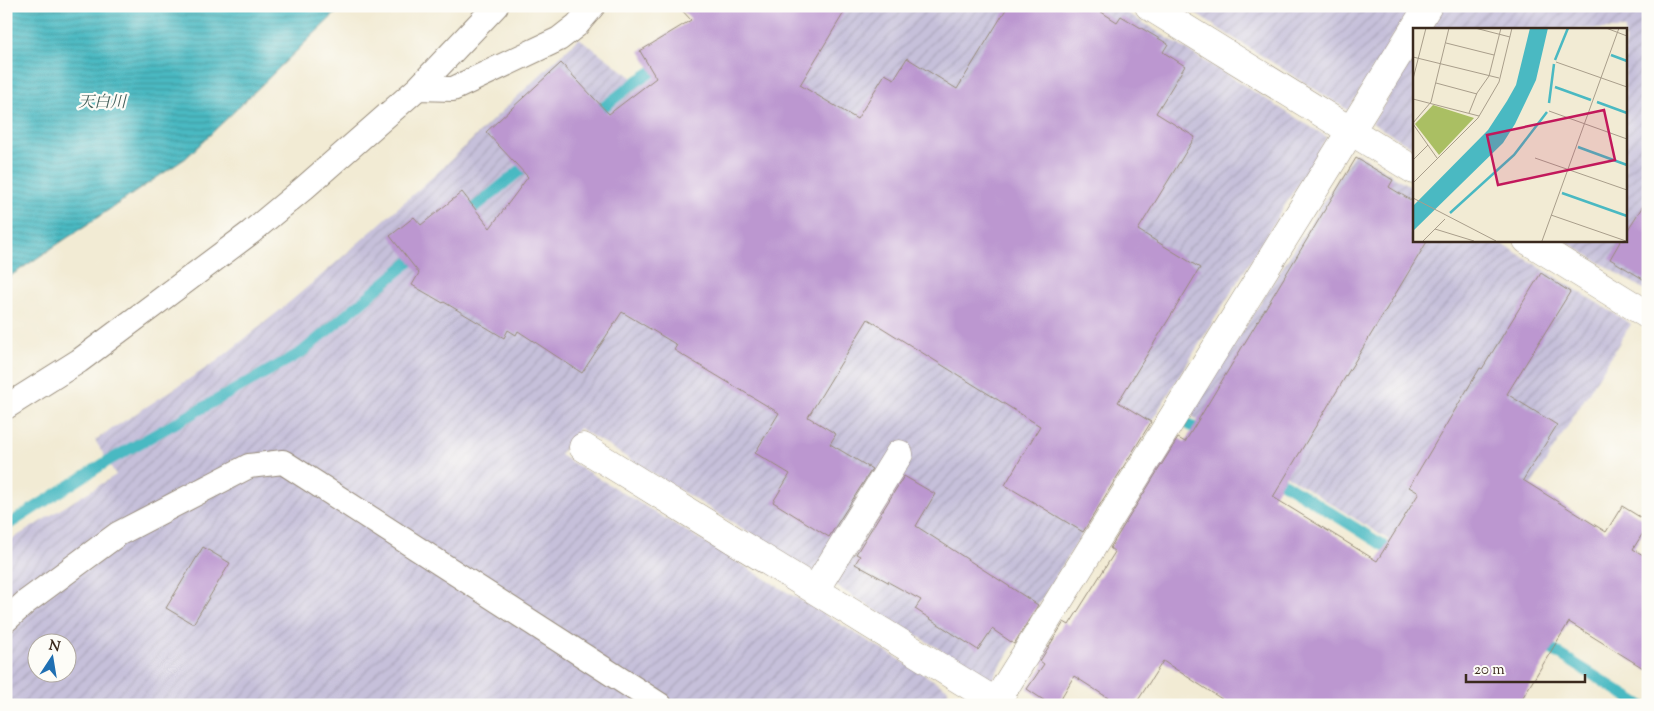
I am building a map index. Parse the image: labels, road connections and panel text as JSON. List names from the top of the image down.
{
  "water": ["天白川"],
  "scale_bar": "20 m",
  "north": "top"
}
